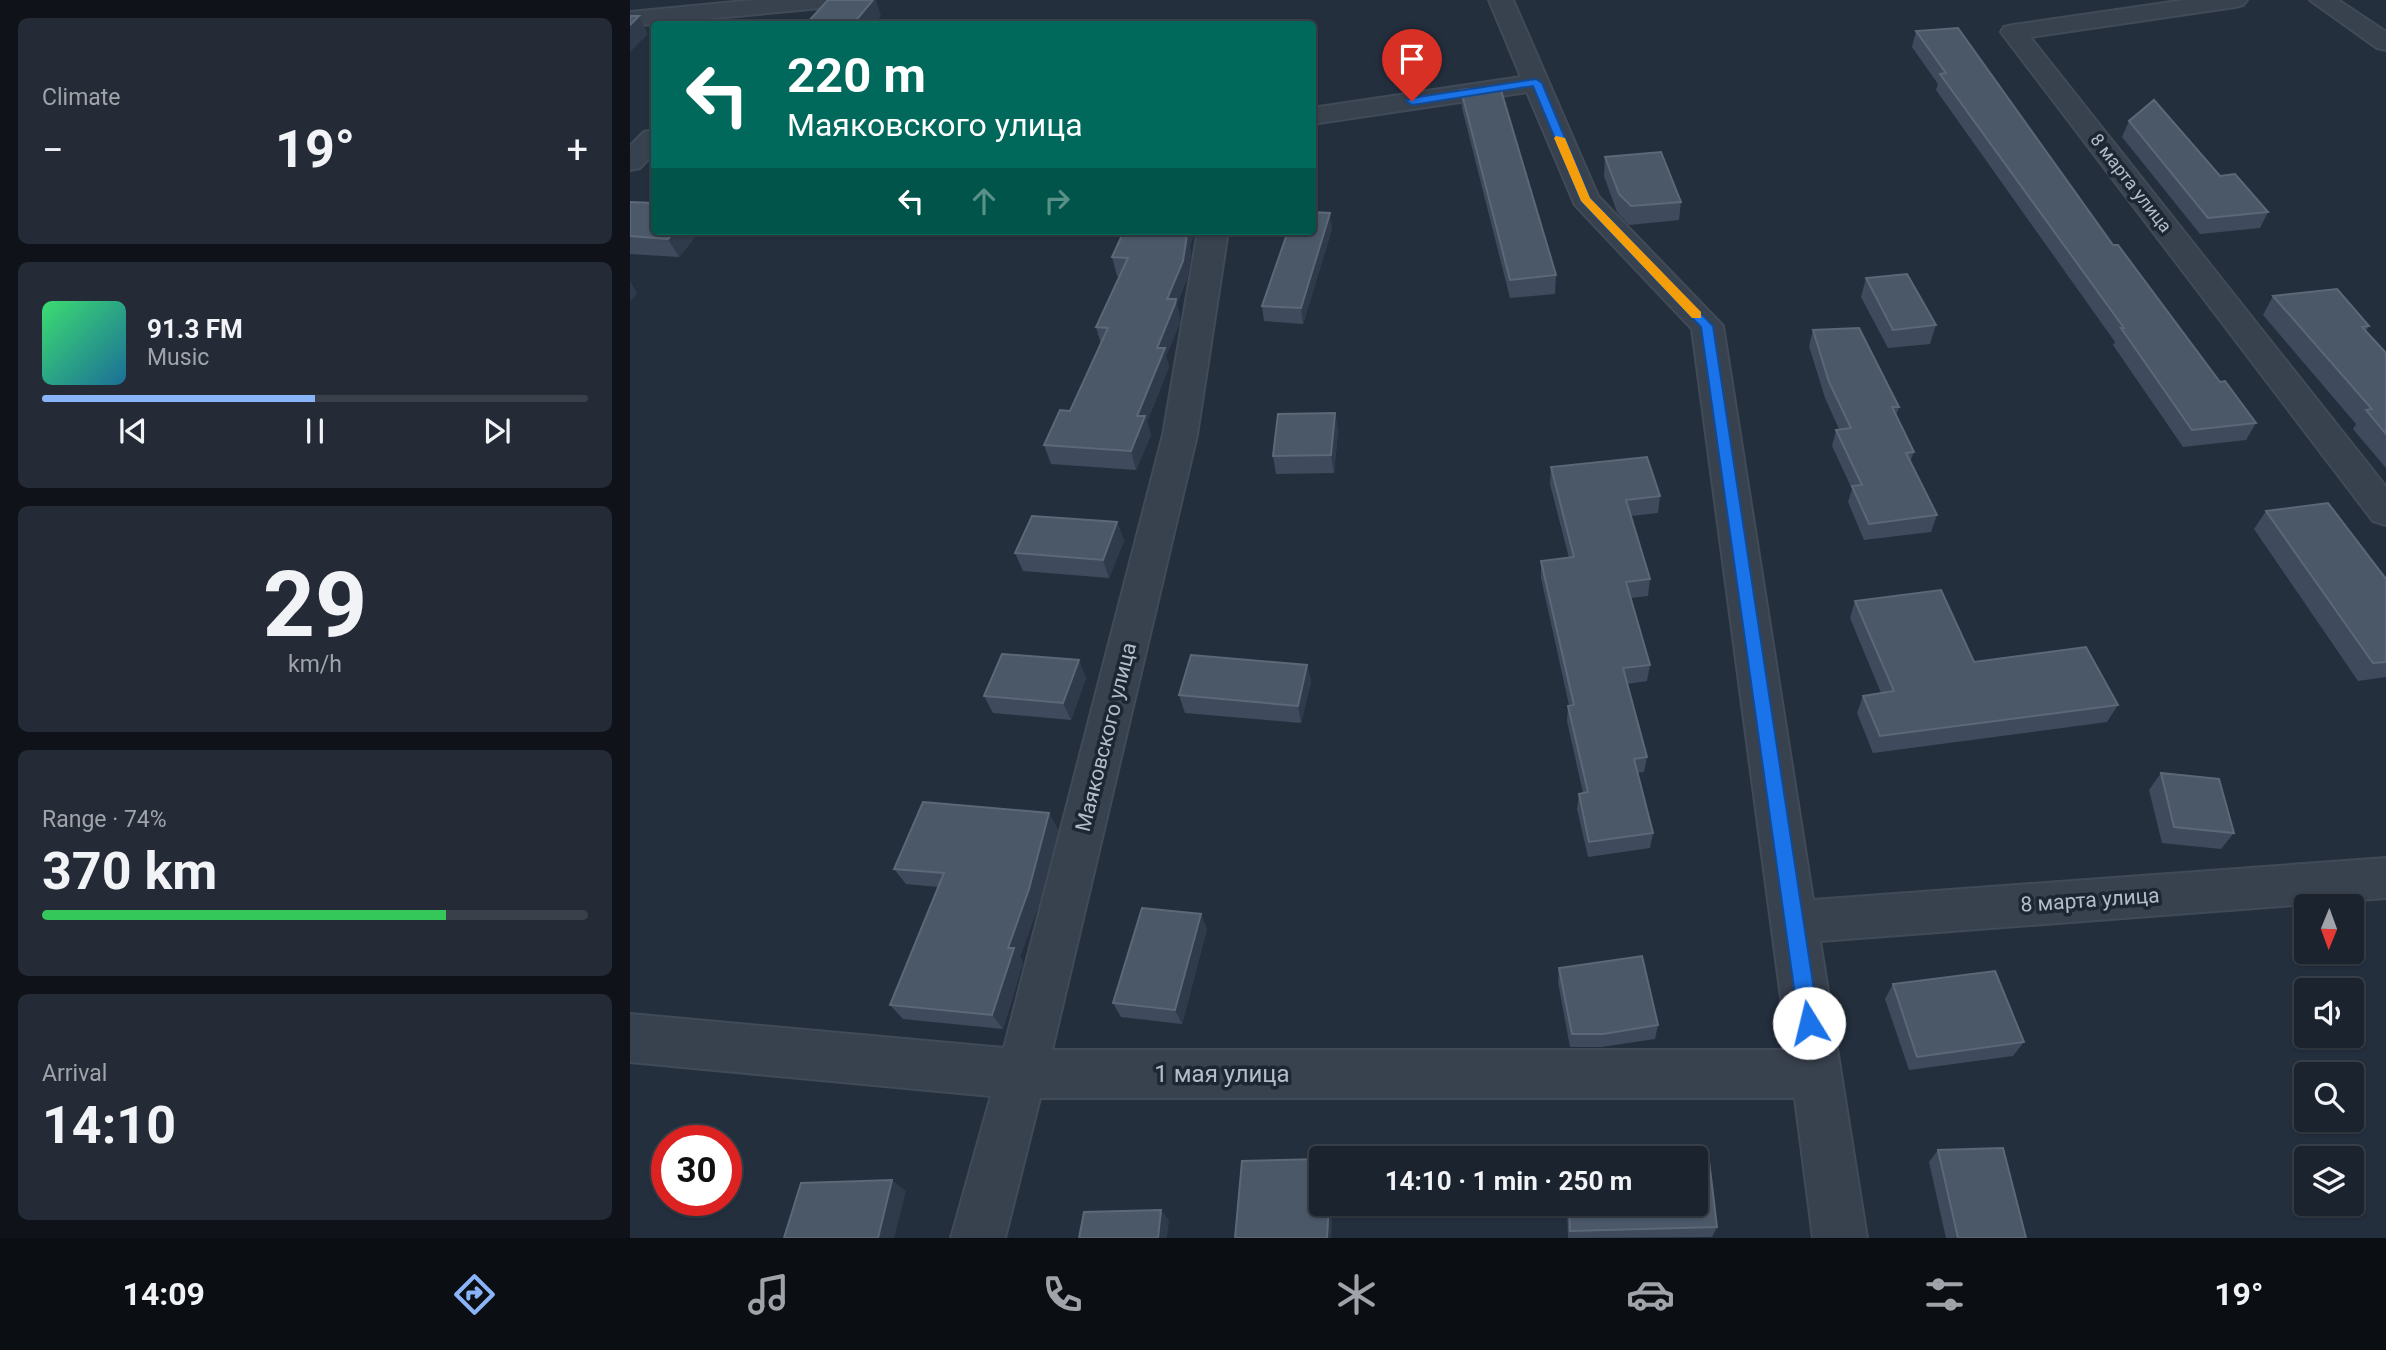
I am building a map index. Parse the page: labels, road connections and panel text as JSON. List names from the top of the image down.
{
  "streets": {
    "street": ["8 марта улица", "Маяковского улица", "1 мая улица"]
  },
  "crossings": [
    ["Маяковского улица", "1 мая улица"]
  ],
  "north": "bottom",
  "page": {
    "tile": [
      "Climate",
      ["29", "km/h"],
      ["Range · 74%", "370 km"],
      ["Arrival", "14:10"]
    ],
    "turn": ["220 m", "Маяковского улица"],
    "heat": ["−", "19°", "+"],
    "song": ["91.3 FM", "Music"],
    "limit": "30",
    "trip": "14:10 · 1 min · 250 m",
    "tabs": ["14:09", "19°"]
  }
}
